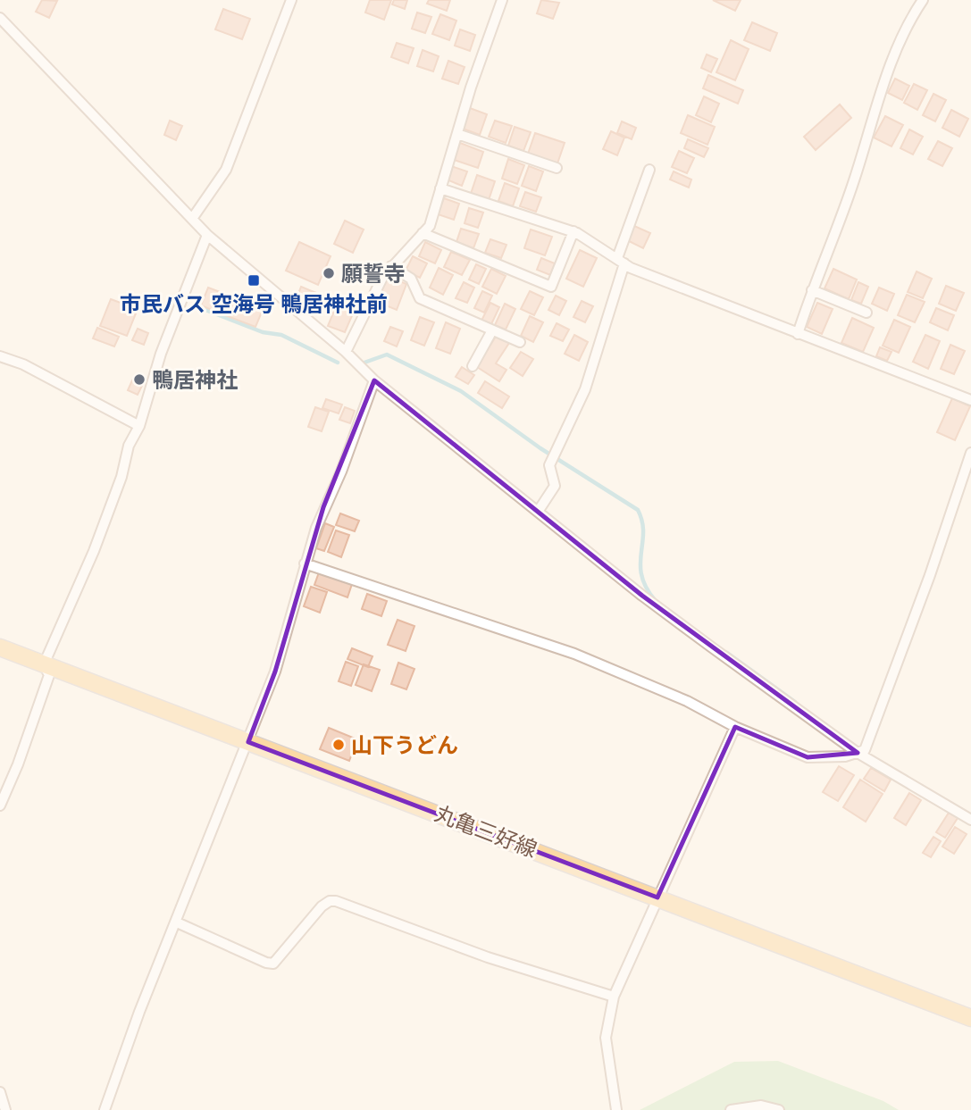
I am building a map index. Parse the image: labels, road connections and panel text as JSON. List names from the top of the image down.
{
  "streets": {
    "main road": ["丸亀三好線"]
  },
  "places": {
    "other": ["願誓寺", "鴨居神社", "山下うどん"],
    "transit": ["市民バス 空海号 鴨居神社前"]
  }
}
